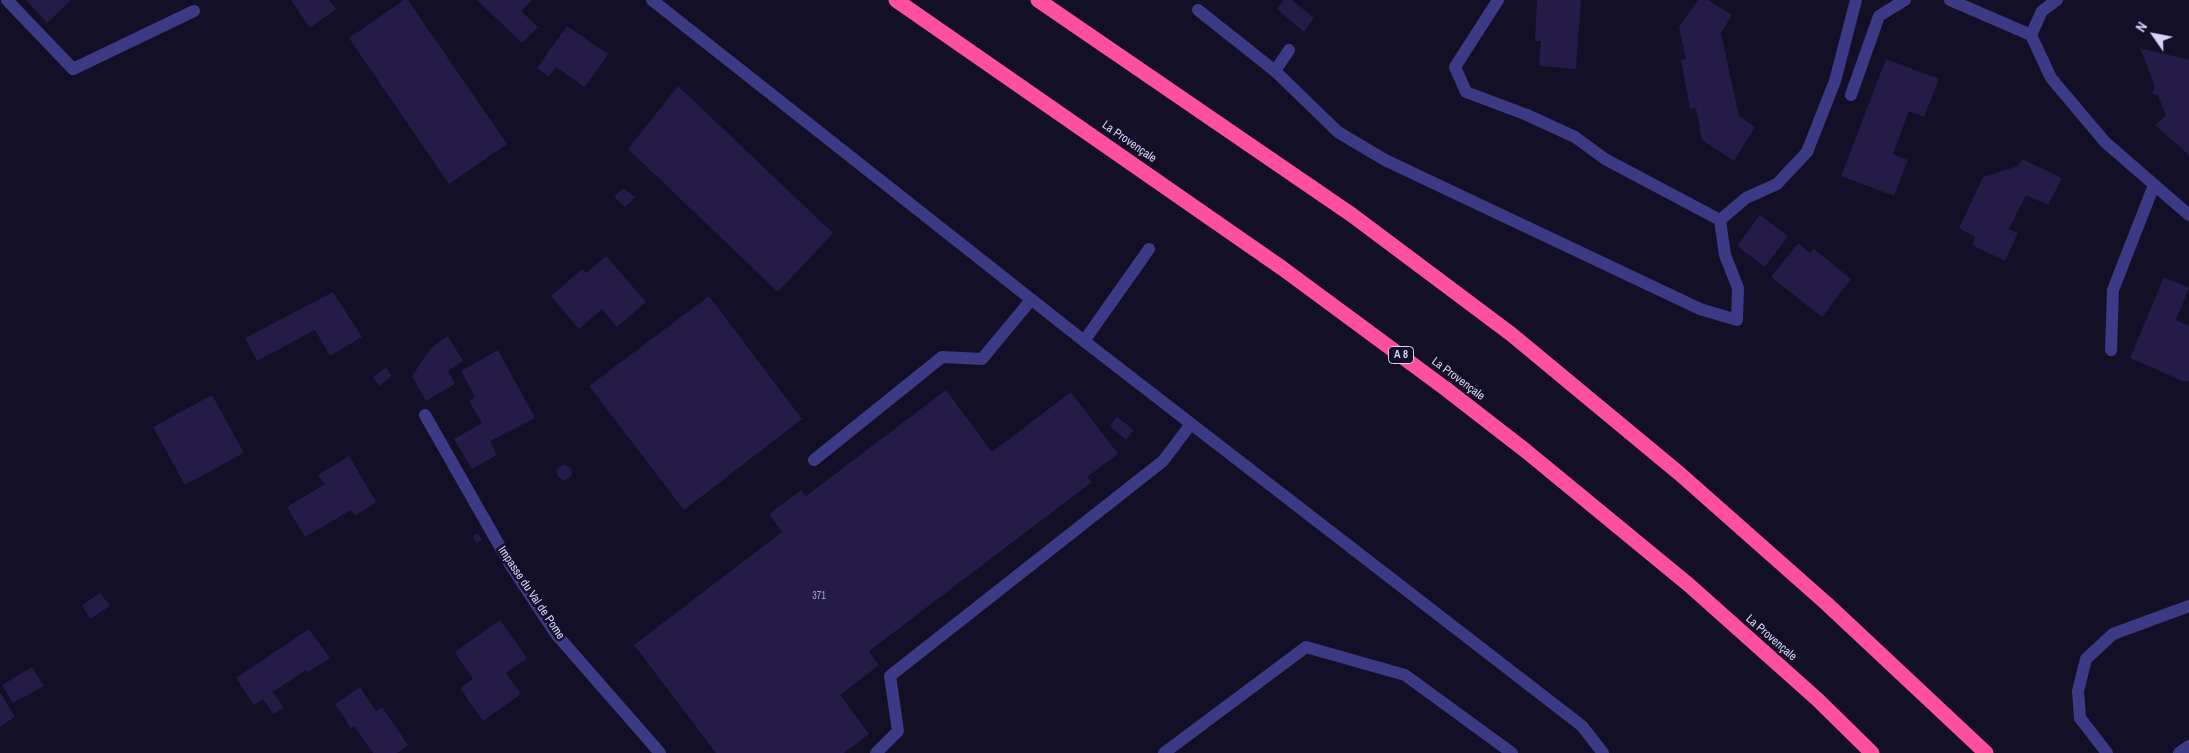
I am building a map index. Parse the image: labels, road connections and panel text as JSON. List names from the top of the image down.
{
  "streets": {
    "highway": ["La Provençale", "A 8"],
    "street": ["Impasse du Val de Pome"]
  },
  "house_numbers": ["371"],
  "north": "top left"
}
